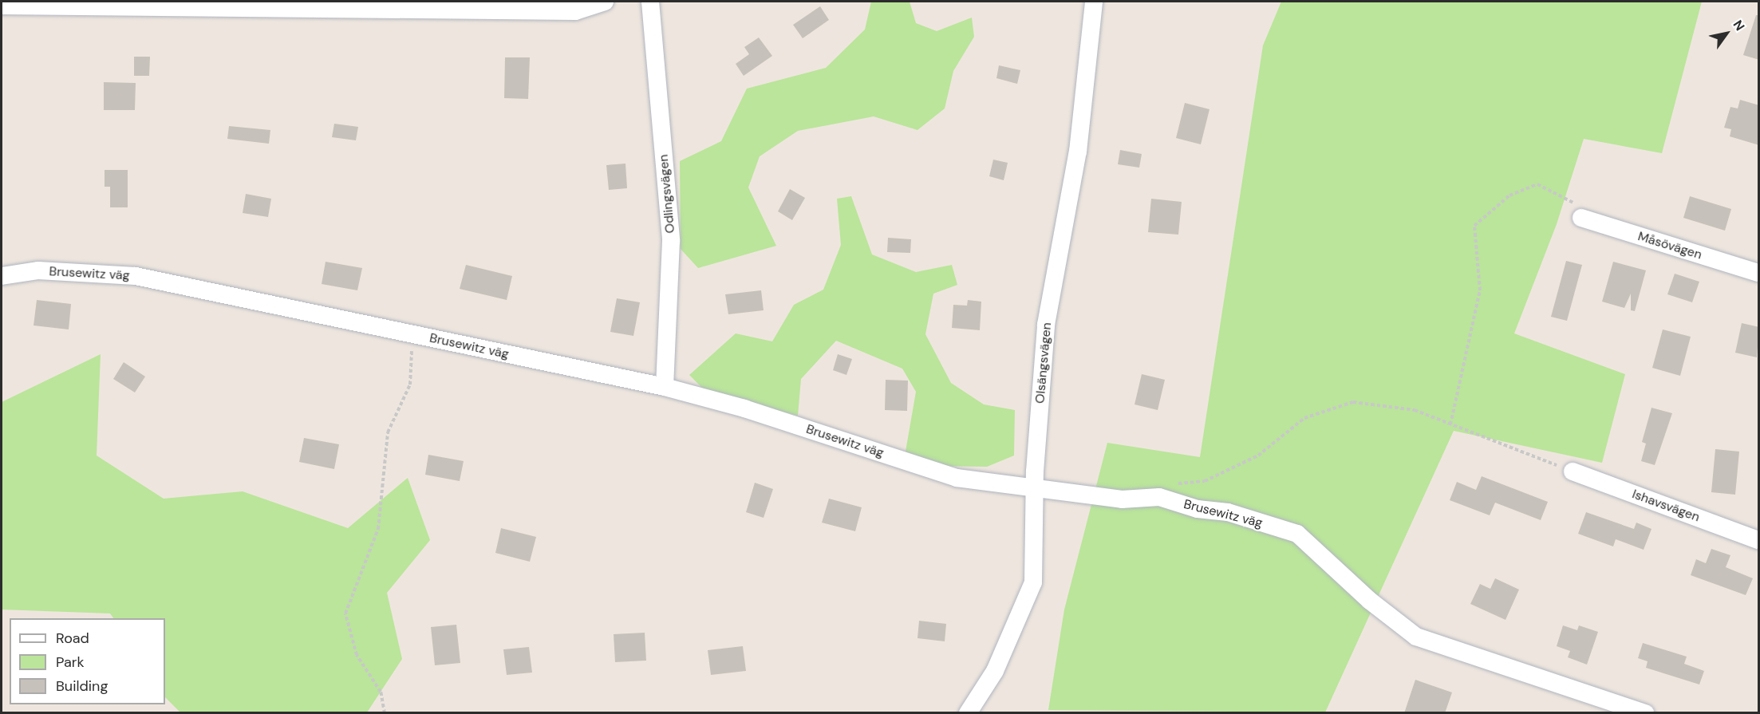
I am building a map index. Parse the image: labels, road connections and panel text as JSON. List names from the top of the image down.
{
  "streets": {
    "street": [
      "Odlingsvägen",
      "Måsövägen",
      "Brusewitz väg",
      "Olsängsvägen",
      "Ishavsvägen"
    ]
  },
  "crossings": [
    ["Odlingsvägen", "Brusewitz väg"],
    ["Brusewitz väg", "Olsängsvägen"]
  ],
  "legend": ["Road", "Park", "Building"],
  "north": "top right"
}
